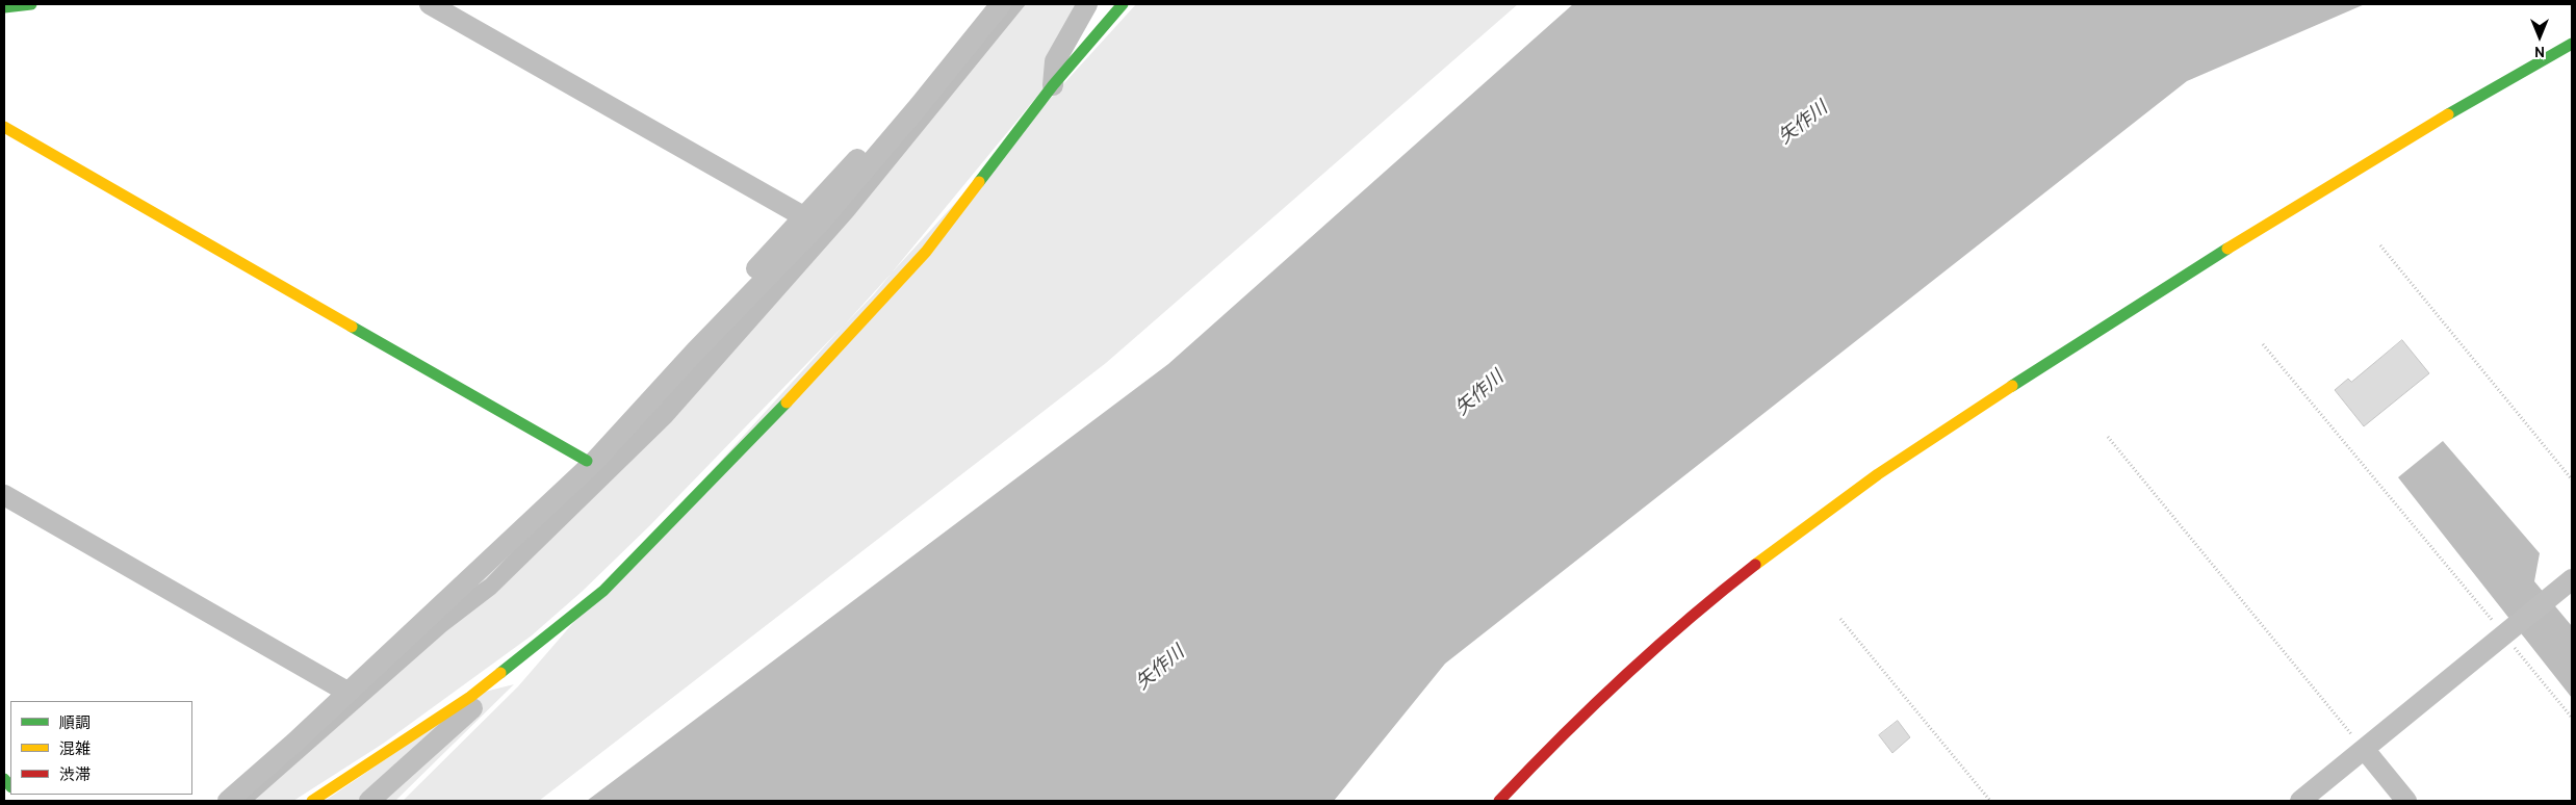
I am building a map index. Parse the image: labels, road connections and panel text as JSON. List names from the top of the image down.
{
  "water": ["矢作川"],
  "legend": ["順調", "混雑", "渋滞"],
  "north": "bottom"
}
